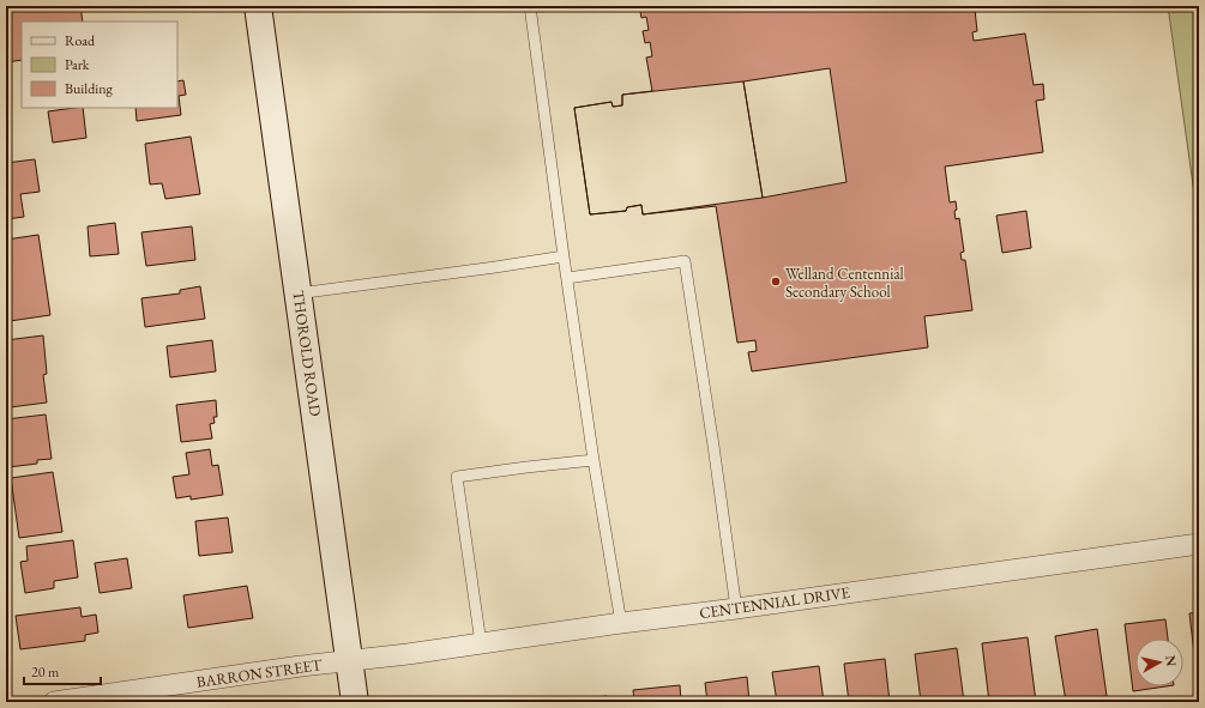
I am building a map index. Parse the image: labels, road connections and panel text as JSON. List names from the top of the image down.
{
  "streets": {
    "street": ["THOROLD ROAD", "CENTENNIAL DRIVE", "BARRON STREET"]
  },
  "crossings": [
    ["THOROLD ROAD", "CENTENNIAL DRIVE"],
    ["THOROLD ROAD", "BARRON STREET"],
    ["CENTENNIAL DRIVE", "BARRON STREET"]
  ],
  "places": ["Welland Centennial Secondary School"],
  "legend": ["Road", "Park", "Building"],
  "scale_bar": "20 m",
  "north": "right"
}
